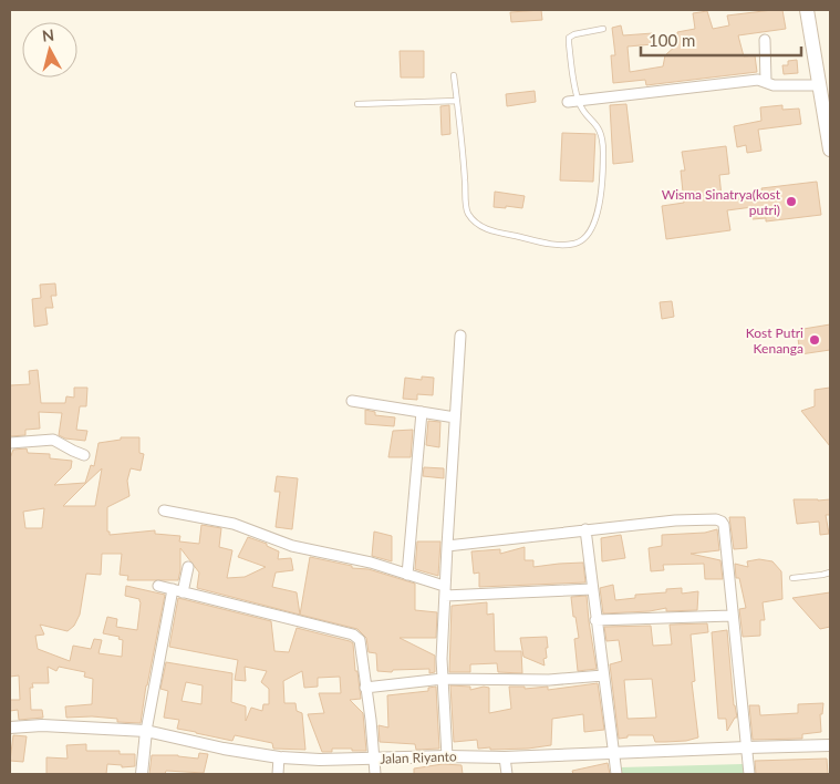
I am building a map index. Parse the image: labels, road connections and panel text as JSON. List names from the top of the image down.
{
  "streets": {
    "street": ["Jalan Riyanto"]
  },
  "places": ["Wisma Sinatrya(kost putri)", "Kost Putri Kenanga"],
  "scale_bar": "100 m",
  "north": "top"
}
